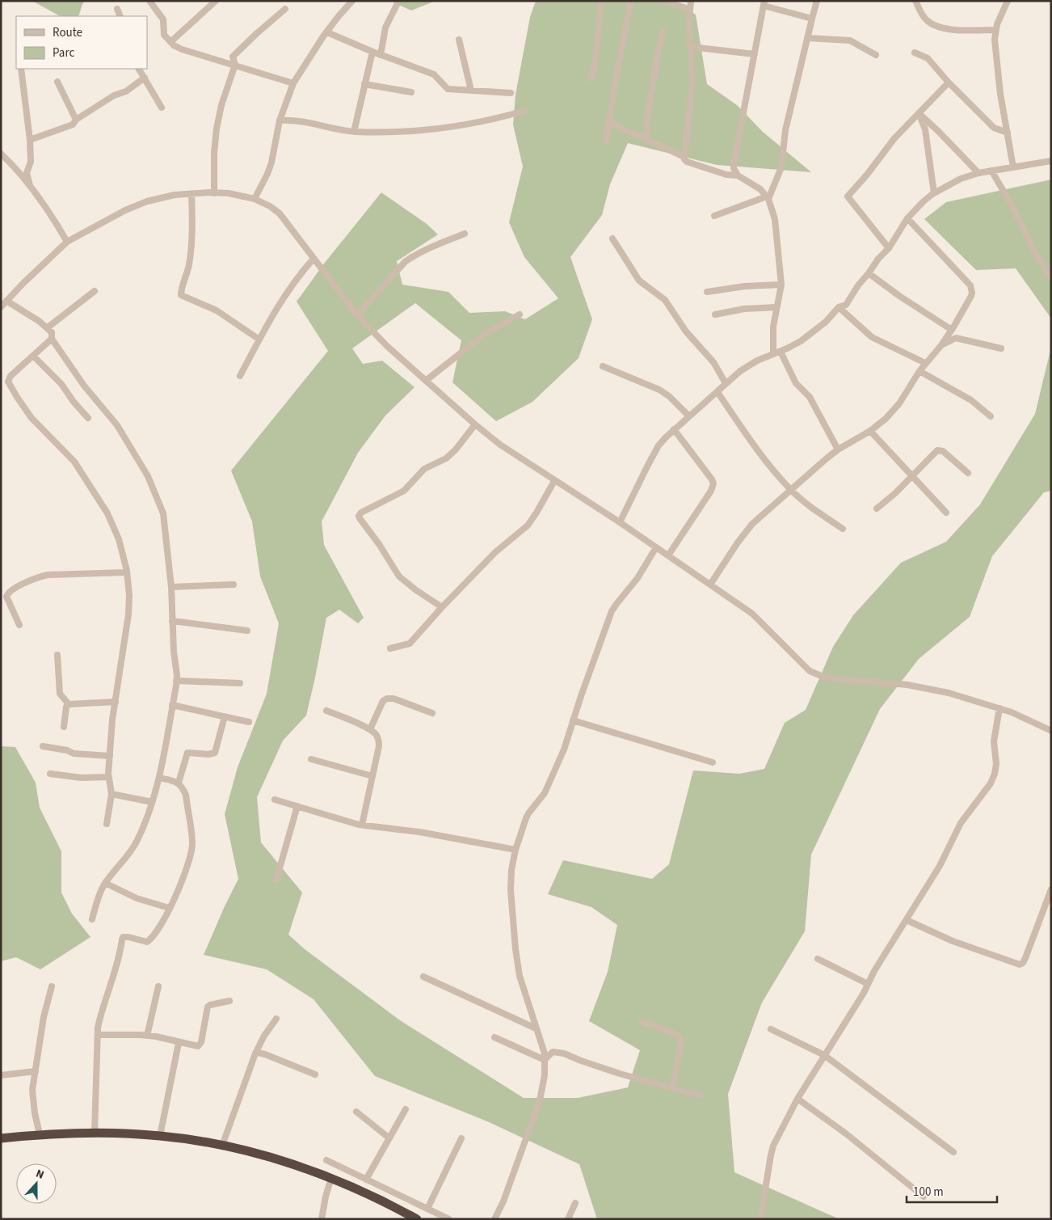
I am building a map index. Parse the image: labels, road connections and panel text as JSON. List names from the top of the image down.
{
  "legend": ["Route", "Parc"],
  "scale_bar": "100 m",
  "north": "top"
}
